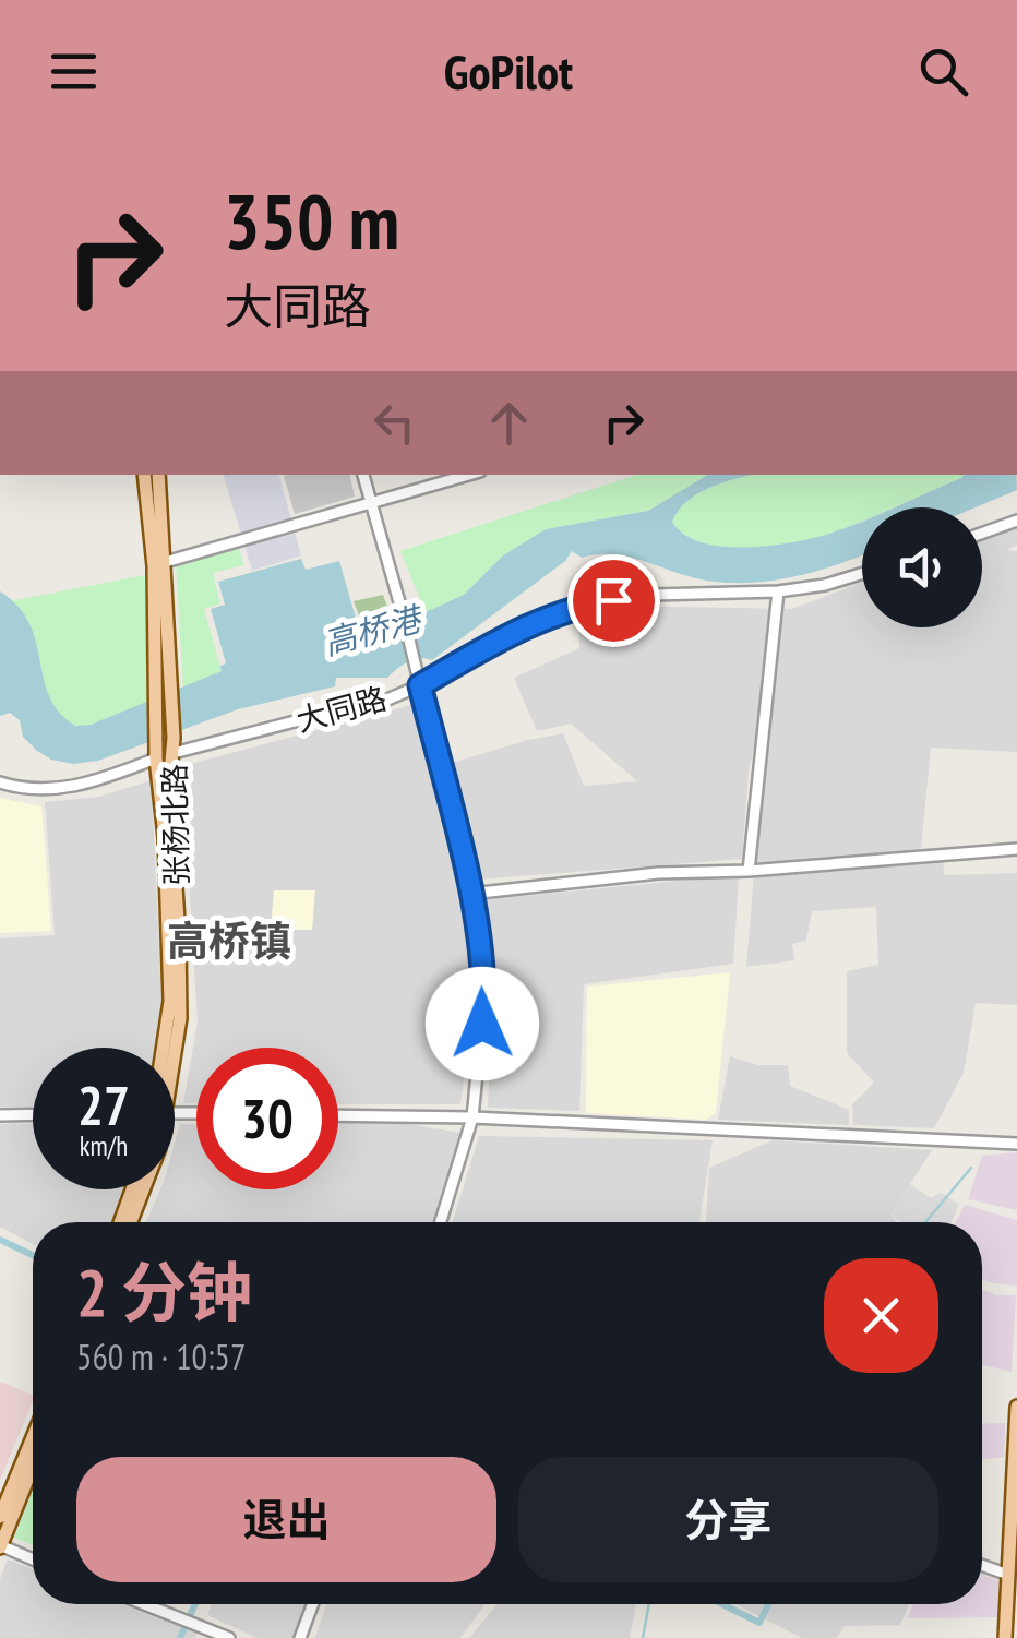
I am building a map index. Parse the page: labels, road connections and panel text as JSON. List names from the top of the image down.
{
  "streets": {
    "main road": ["张杨北路"],
    "street": ["大同路"]
  },
  "crossings": [
    ["大同路", "张杨北路"]
  ],
  "districts": ["高桥镇"],
  "water": ["高桥港"],
  "page": {
    "header": "GoPilot",
    "turn": ["350 m", "大同路"],
    "speed": "27 km/h",
    "limit": "30",
    "heading": ["2 分钟", "560 m · 10:57"],
    "buttons": ["退出", "分享"]
  }
}
